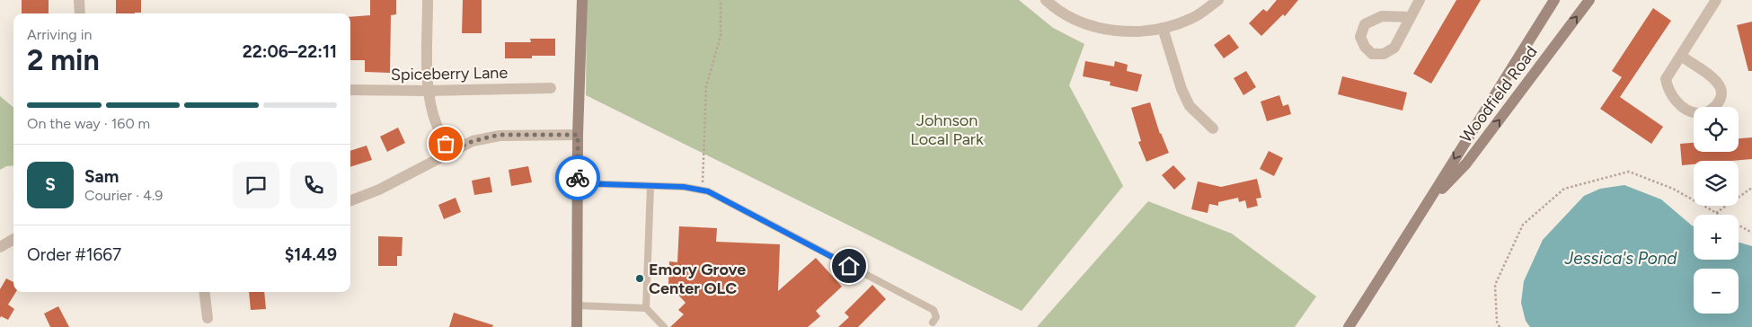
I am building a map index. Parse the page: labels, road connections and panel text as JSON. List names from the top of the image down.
{
  "streets": {
    "main road": ["Woodfield Road"],
    "street": ["Spiceberry Lane"]
  },
  "water": ["Jessica's Pond"],
  "parks": ["Johnson Local Park"],
  "places": ["Emory Grove Center OLC"],
  "page": {
    "heading": ["2 min", "Arriving in", "22:06–22:11"],
    "panel": [
      "Sam",
      "Courier · 4.9",
      "Order #1667",
      "$14.49"
    ],
    "bar": "On the way · 160 m",
    "map_buttons": ["+", "−"],
    "round": "S"
  }
}
